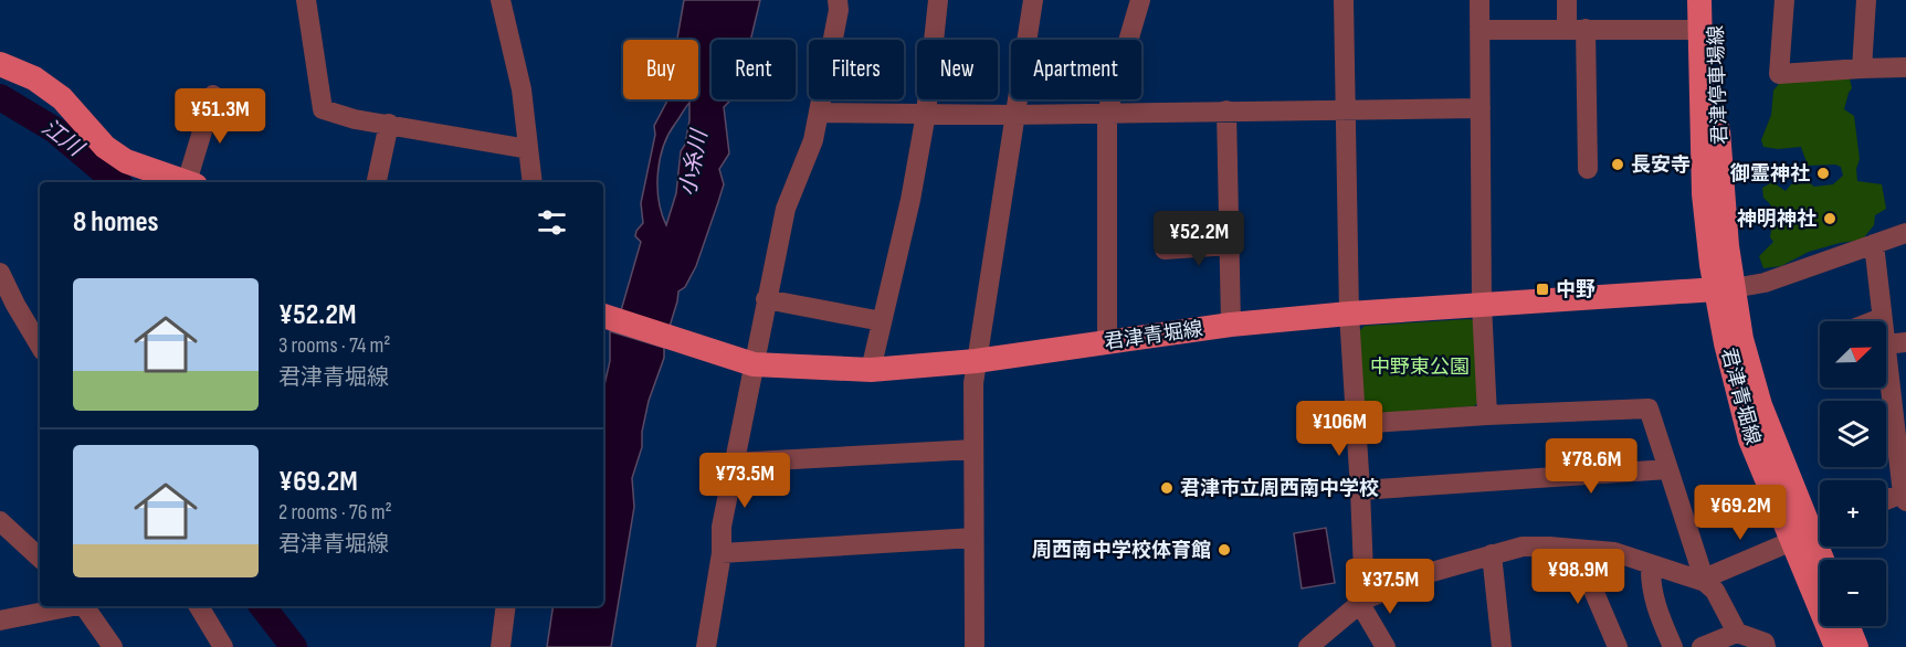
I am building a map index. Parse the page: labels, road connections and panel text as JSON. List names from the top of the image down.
{
  "streets": {
    "main road": ["君津停車場線", "君津青堀線"]
  },
  "crossings": [
    ["君津停車場線", "君津青堀線"]
  ],
  "water": ["江川", "小糸川"],
  "parks": ["中野東公園"],
  "places": {
    "other": [
      "長安寺",
      "御霊神社",
      "神明神社",
      "君津市立周西南中学校",
      "周西南中学校体育館"
    ],
    "transit": ["中野"]
  },
  "north": "top right",
  "page": {
    "chip": [
      "Buy",
      "Rent",
      "Filters",
      "New",
      "Apartment"
    ],
    "price": [
      "¥51.3M",
      "¥52.2M",
      "¥106M",
      "¥78.6M",
      "¥73.5M",
      "¥69.2M",
      "¥98.9M",
      "¥37.5M"
    ],
    "heading": "8 homes",
    "list": [
      {
        "name": "¥52.2M",
        "note": "3 rooms · 74 m² · 君津青堀線"
      },
      {
        "name": "¥69.2M",
        "note": "2 rooms · 76 m² · 君津青堀線"
      }
    ],
    "map_buttons": ["+", "−"]
  }
}
